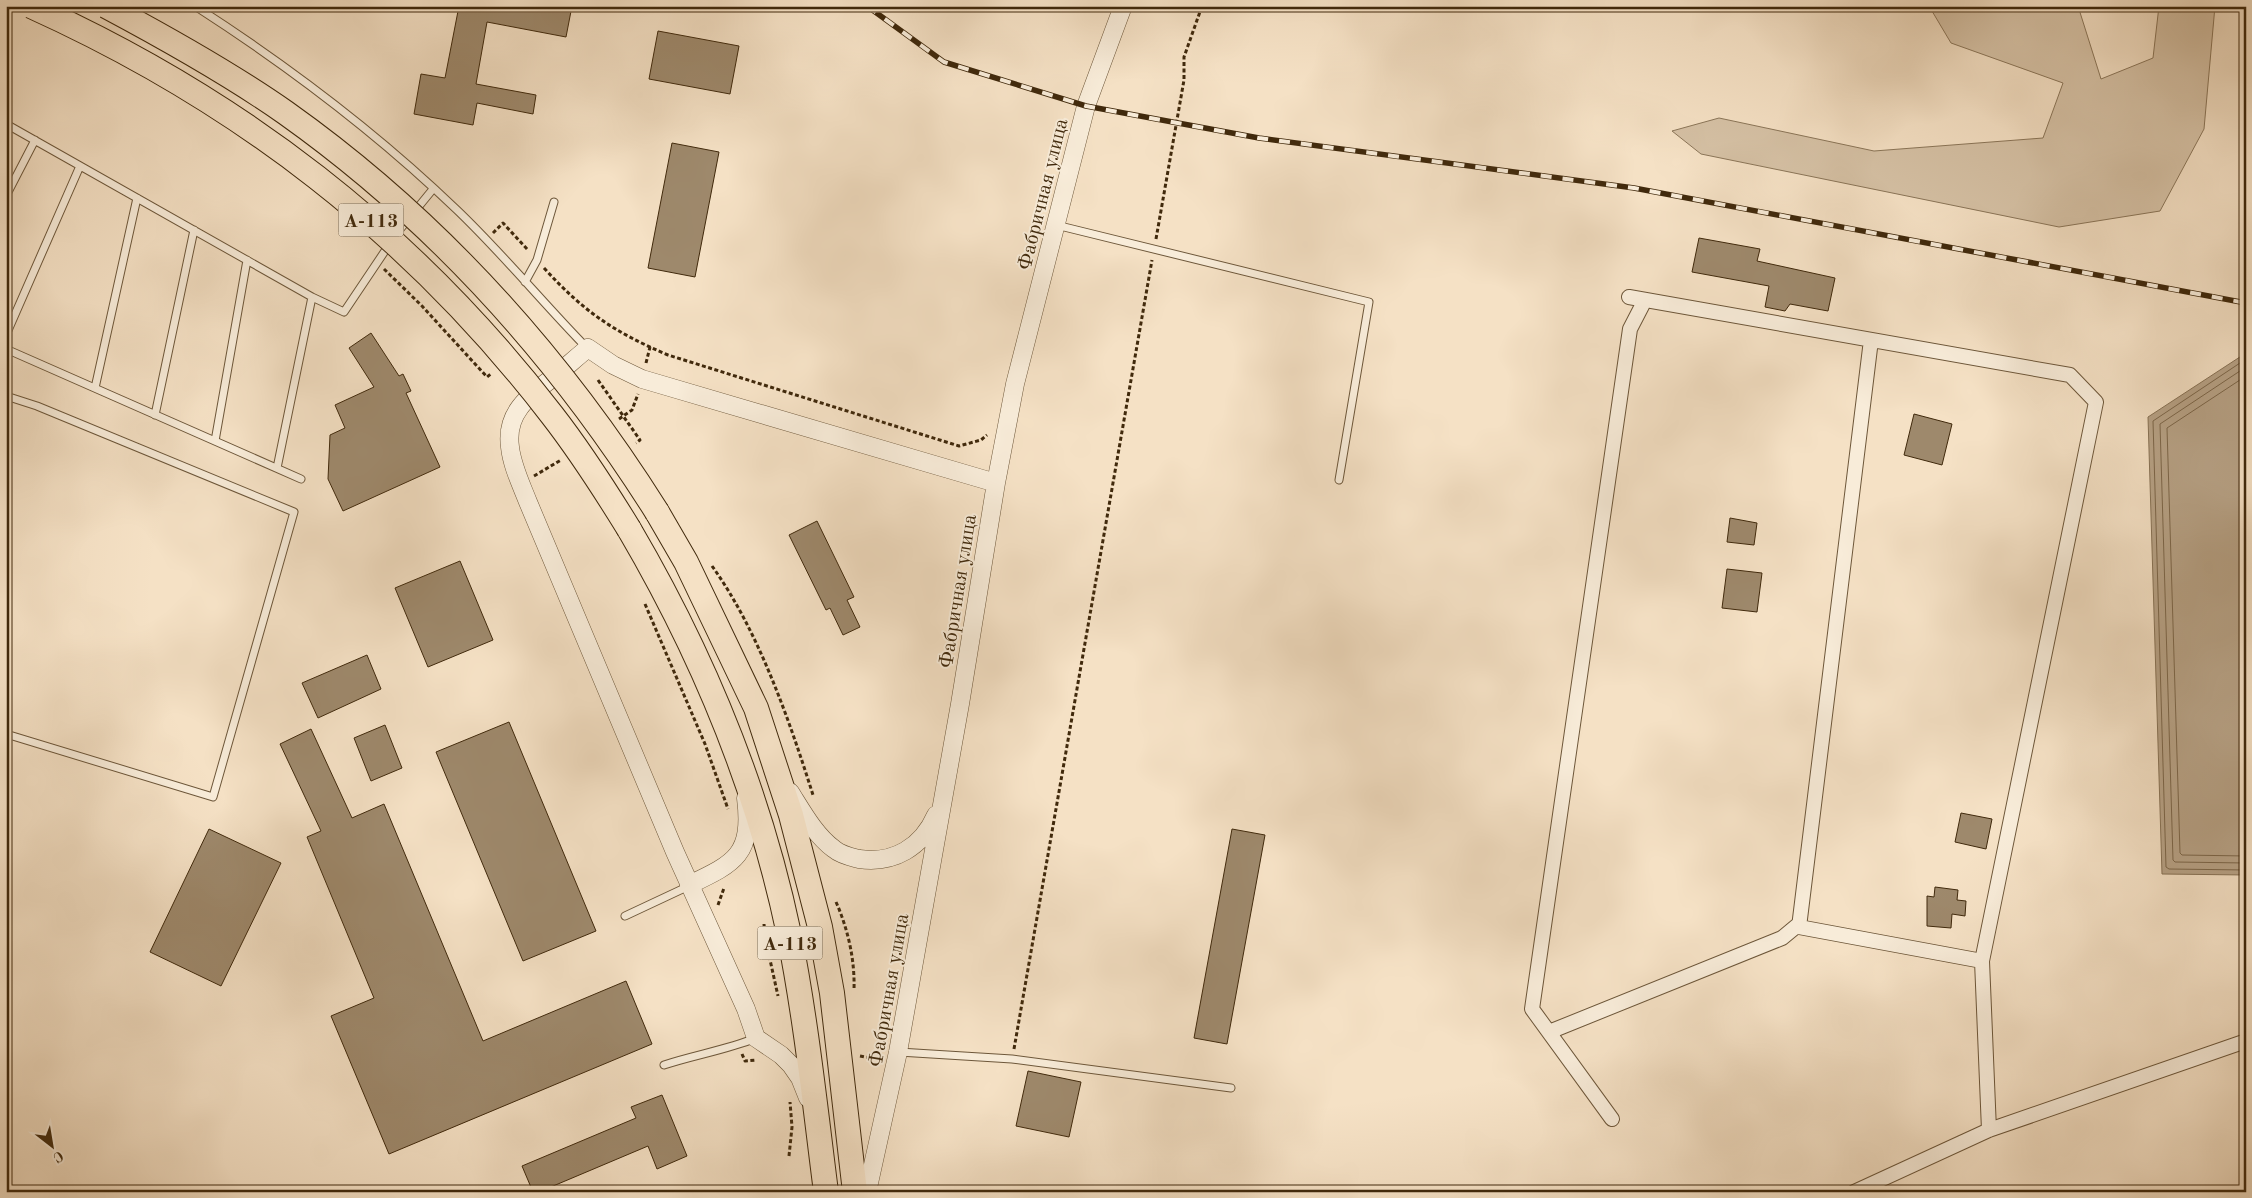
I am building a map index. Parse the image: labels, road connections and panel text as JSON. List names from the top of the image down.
{
  "streets": {
    "highway": ["А-113"],
    "street": ["Фабричная улица"]
  },
  "north": "bottom right"
}
